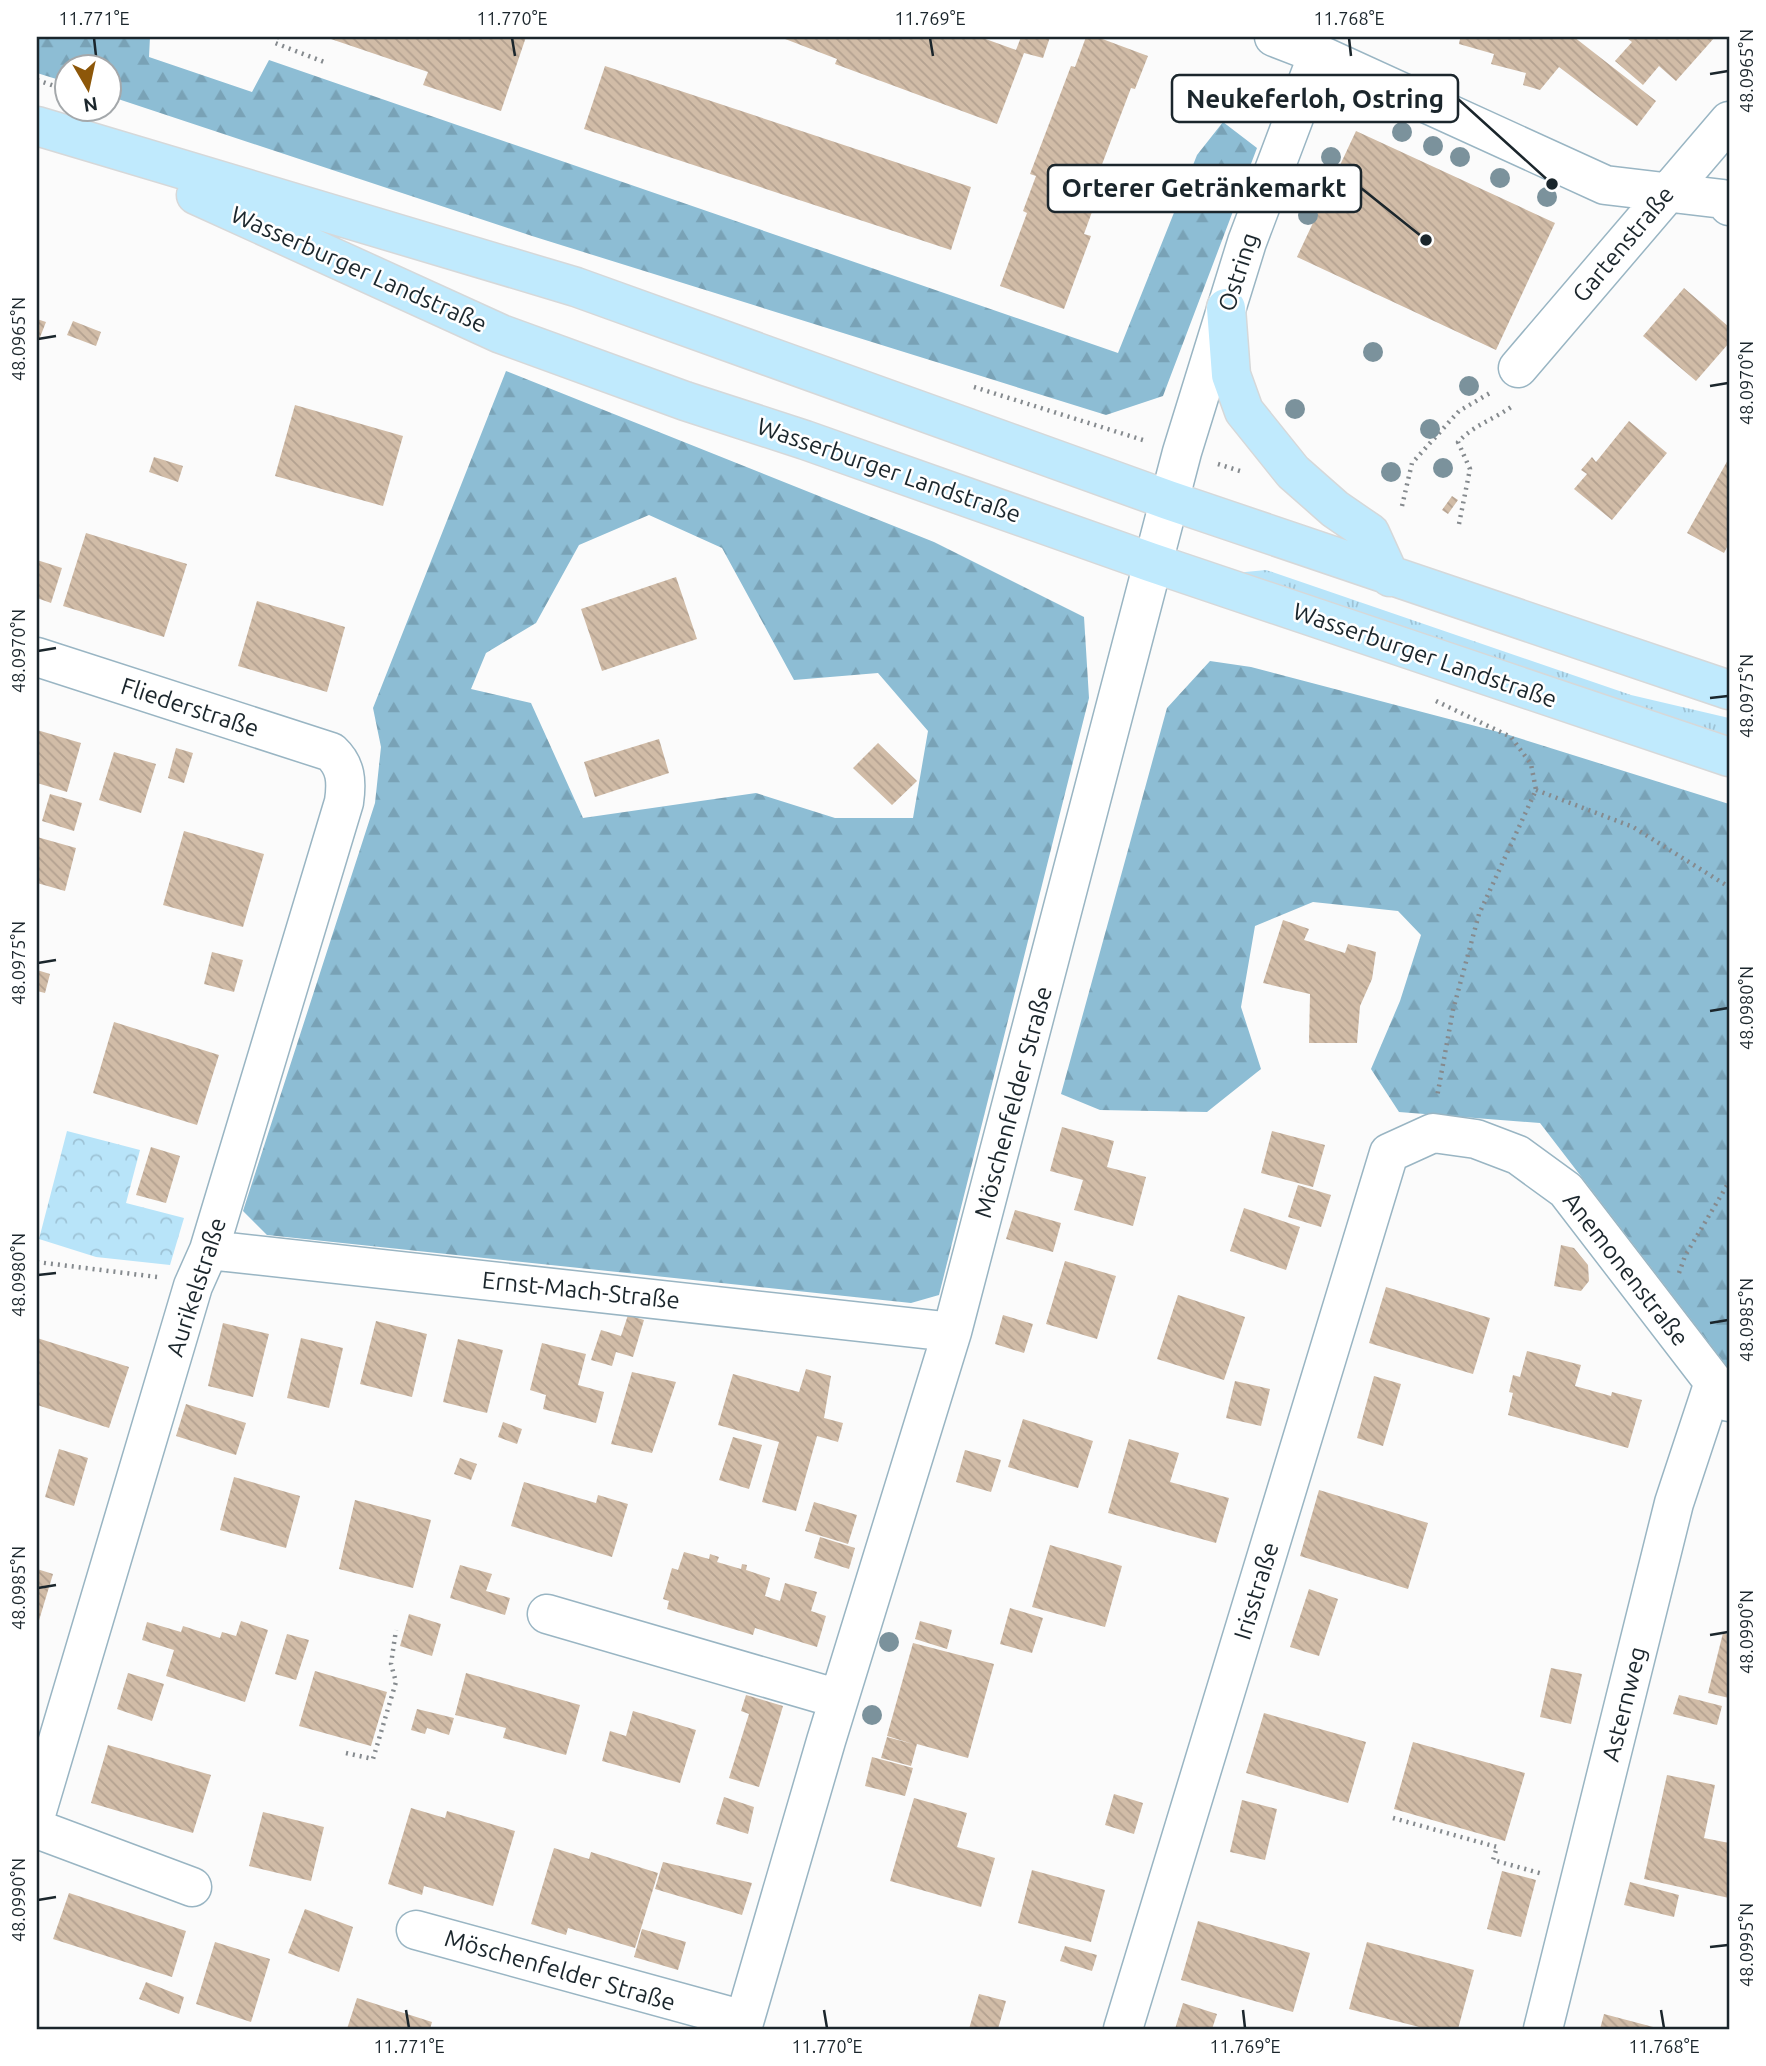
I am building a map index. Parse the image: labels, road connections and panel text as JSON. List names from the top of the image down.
{
  "streets": {
    "main road": ["Wasserburger Landstraße"],
    "street": [
      "Gartenstraße",
      "Ostring",
      "Fliederstraße",
      "Möschenfelder Straße",
      "Anemonenstraße",
      "Aurikelstraße",
      "Ernst-Mach-Straße",
      "Irisstraße",
      "Asternweg"
    ]
  },
  "crossings": [
    ["Wasserburger Landstraße", "Ostring"],
    ["Wasserburger Landstraße", "Möschenfelder Straße"],
    ["Ostring", "Möschenfelder Straße"],
    ["Fliederstraße", "Aurikelstraße"],
    ["Möschenfelder Straße", "Ernst-Mach-Straße"],
    ["Anemonenstraße", "Irisstraße"],
    ["Anemonenstraße", "Asternweg"],
    ["Aurikelstraße", "Ernst-Mach-Straße"]
  ],
  "places": ["Neukeferloh, Ostring", "Orterer Getränkemarkt"],
  "north": "bottom",
  "coordinates": [
    "11.771°E",
    "11.770°E",
    "11.769°E",
    "11.768°E",
    "48.0965°N",
    "48.0970°N",
    "48.0975°N",
    "48.0980°N",
    "48.0985°N",
    "48.0990°N",
    "48.0995°N"
  ]
}
